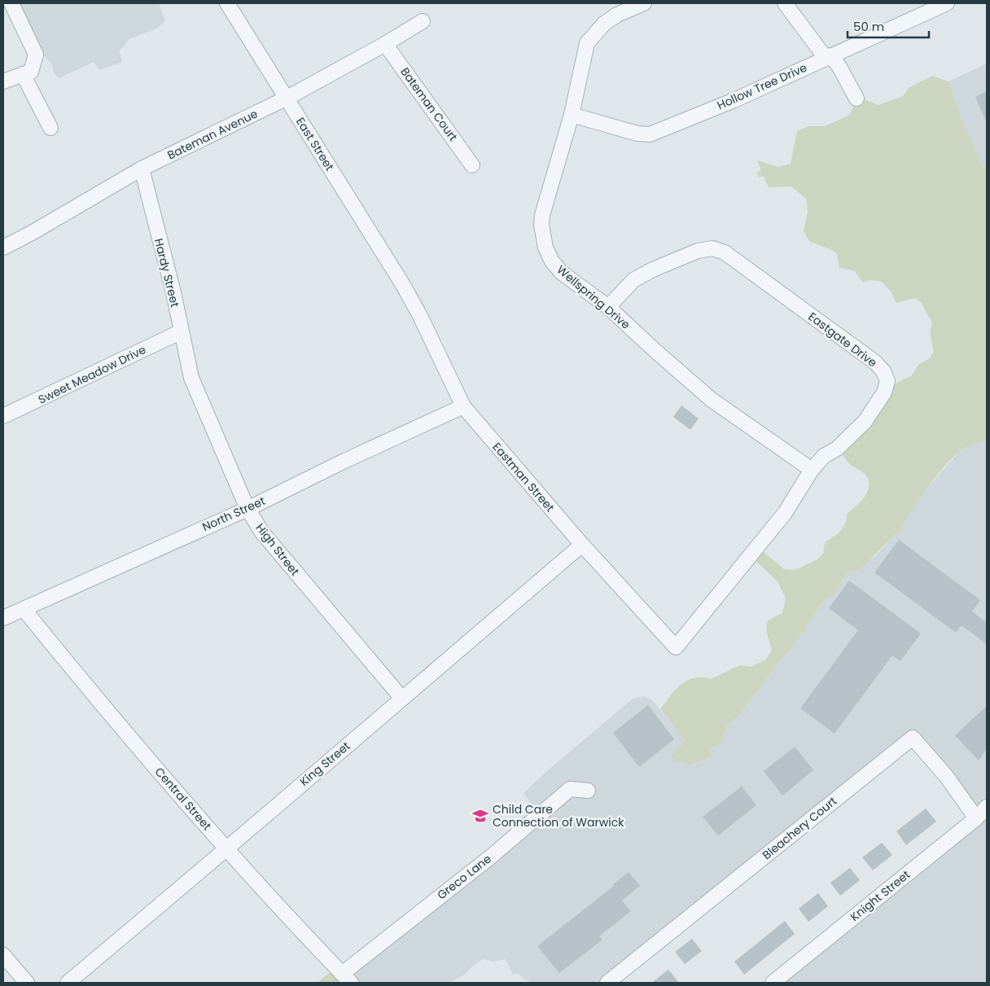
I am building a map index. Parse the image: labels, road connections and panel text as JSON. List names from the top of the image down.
{
  "streets": {
    "street": [
      "Hollow Tree Drive",
      "Bateman Court",
      "Bateman Avenue",
      "East Street",
      "Hardy Street",
      "Wellspring Drive",
      "Eastgate Drive",
      "Sweet Meadow Drive",
      "Eastman Street",
      "North Street",
      "High Street",
      "King Street",
      "Central Street",
      "Bleachery Court",
      "Greco Lane",
      "Knight Street"
    ]
  },
  "crossings": [
    ["Hollow Tree Drive", "Wellspring Drive"],
    ["Bateman Court", "Bateman Avenue"],
    ["Bateman Avenue", "East Street"],
    ["Bateman Avenue", "Hardy Street"],
    ["East Street", "Eastman Street"],
    ["Hardy Street", "Sweet Meadow Drive"],
    ["Hardy Street", "High Street"],
    ["Wellspring Drive", "Eastgate Drive"],
    ["Eastgate Drive", "Eastman Street"],
    ["Eastman Street", "North Street"],
    ["Eastman Street", "King Street"],
    ["North Street", "High Street"],
    ["North Street", "Central Street"],
    ["High Street", "King Street"],
    ["King Street", "Central Street"],
    ["Central Street", "Greco Lane"],
    ["Bleachery Court", "Knight Street"]
  ],
  "places": {
    "school or university": ["Child Care Connection of Warwick"]
  },
  "scale_bar": "50 m"
}
